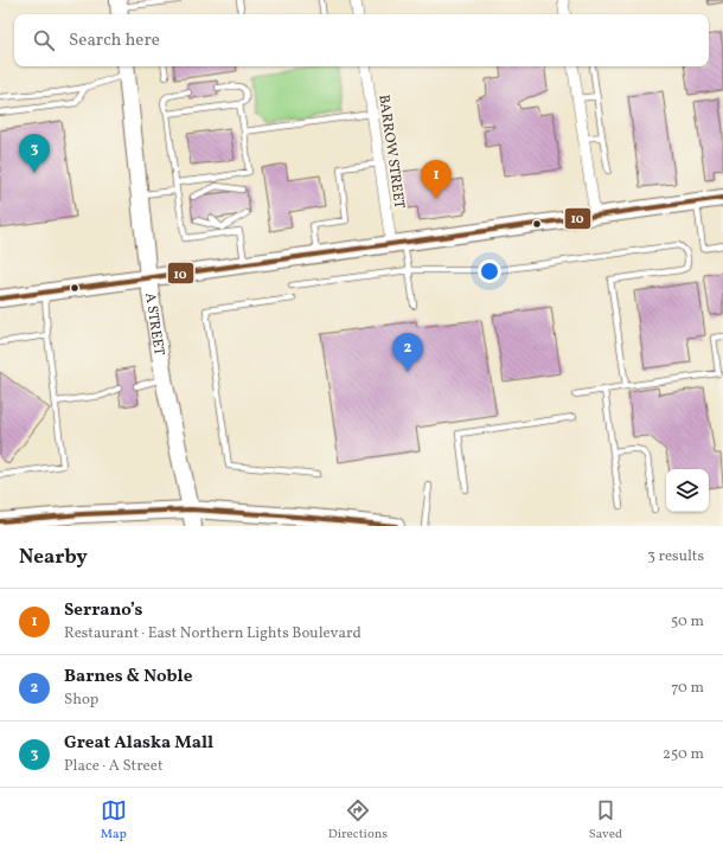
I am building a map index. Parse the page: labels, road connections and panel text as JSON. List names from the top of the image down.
{
  "streets": {
    "main road": ["A STREET"],
    "street": ["BARROW STREET"]
  },
  "lines": ["transit line 10"],
  "page": {
    "search": "Search here",
    "pins": ["3", "1", "2"],
    "heading": ["Nearby", "3 results"],
    "list": [
      {
        "mark": "1",
        "name": "Serrano’s",
        "note": "Restaurant · East Northern Lights Boulevard",
        "value": "50 m"
      },
      {
        "mark": "2",
        "name": "Barnes & Noble",
        "note": "Shop",
        "value": "70 m"
      },
      {
        "mark": "3",
        "name": "Great Alaska Mall",
        "note": "Place · A Street",
        "value": "250 m"
      }
    ],
    "nav": ["Map", "Directions", "Saved"]
  }
}
